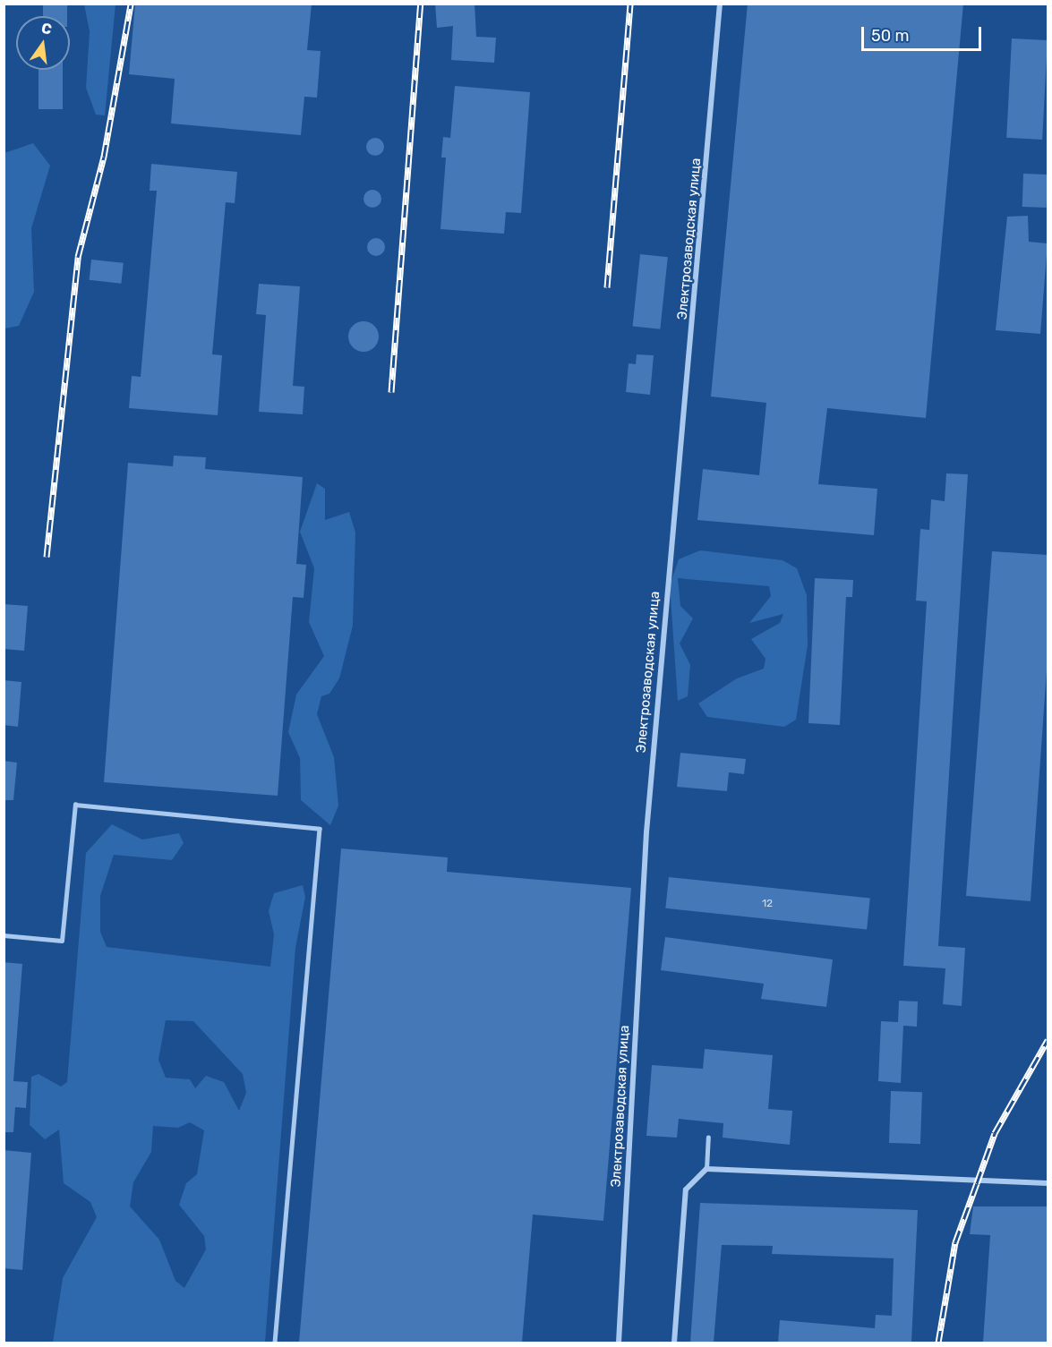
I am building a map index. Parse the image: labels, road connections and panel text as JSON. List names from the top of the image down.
{
  "streets": {
    "street": ["Электрозаводская улица"]
  },
  "house_numbers": ["12"],
  "scale_bar": "50 m",
  "north": "top"
}
